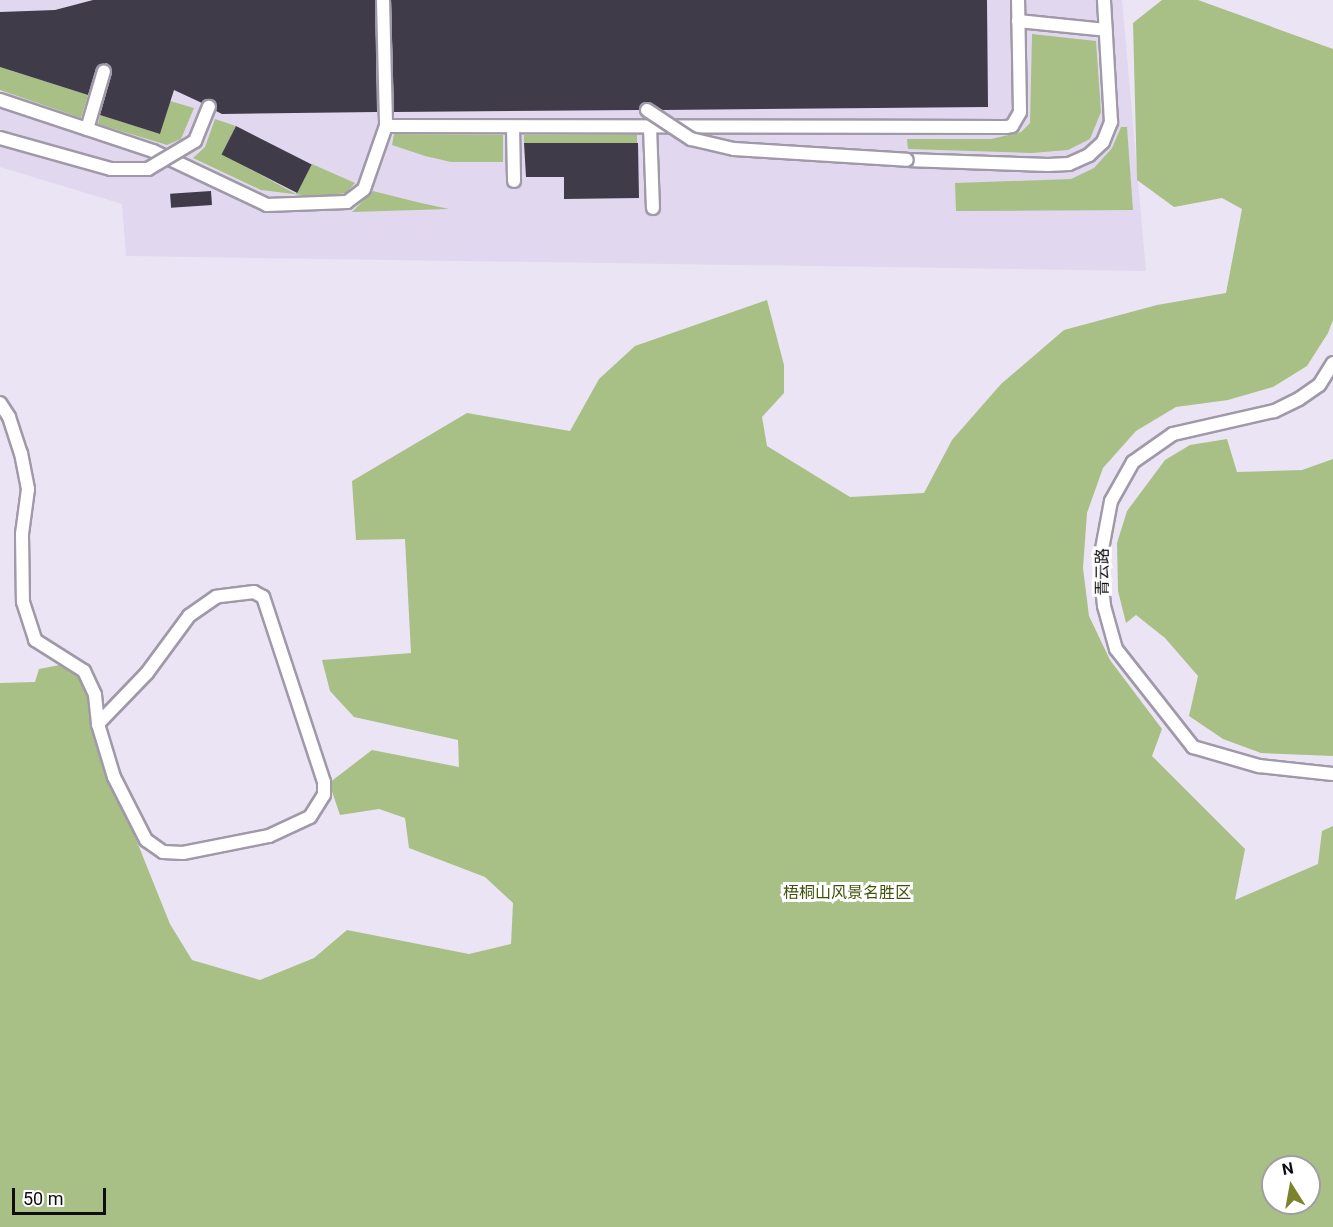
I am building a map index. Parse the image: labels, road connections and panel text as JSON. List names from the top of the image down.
{
  "streets": {
    "street": ["青云路"]
  },
  "parks": ["梧桐山风景名胜区"],
  "scale_bar": "50 m",
  "north": "top"
}
